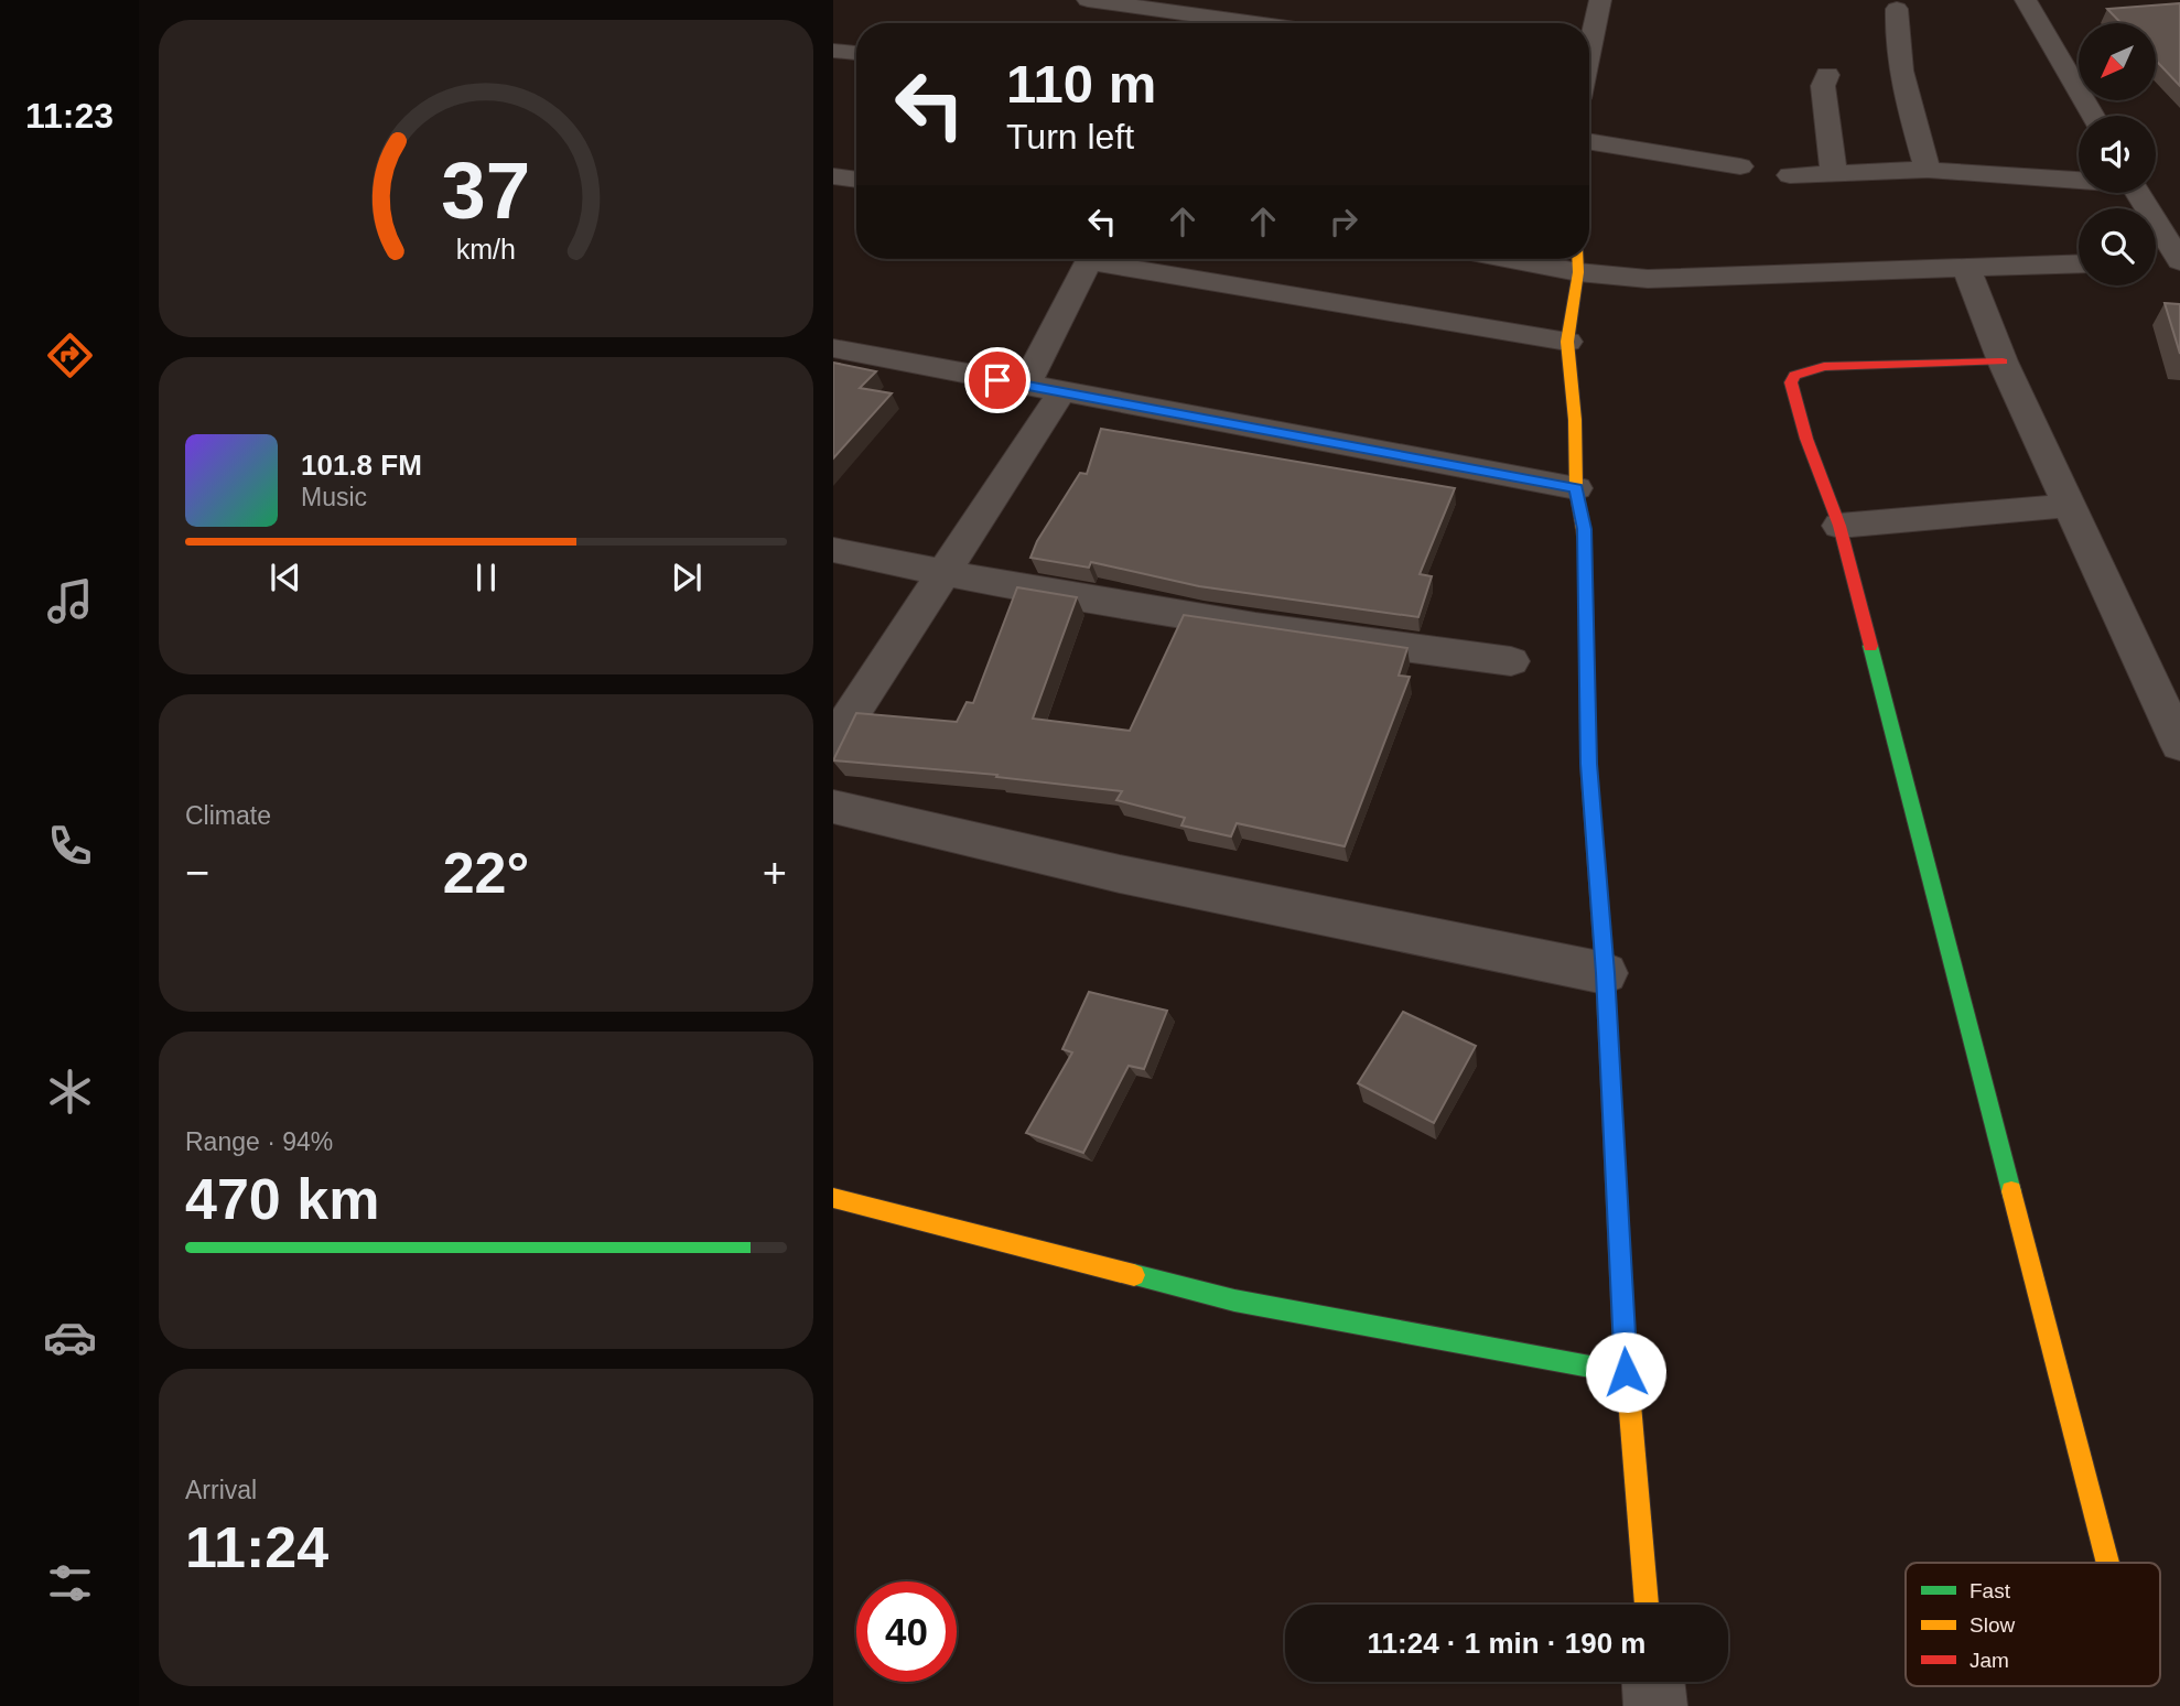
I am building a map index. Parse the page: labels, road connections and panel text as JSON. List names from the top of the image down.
{
  "legend": ["Fast", "Slow", "Jam"],
  "north": "bottom left",
  "page": {
    "tabs": "11:23",
    "turn": ["110 m", "Turn left"],
    "song": ["101.8 FM", "Music"],
    "tile": [
      "Climate",
      ["Range · 94%", "470 km"],
      ["Arrival", "11:24"]
    ],
    "heat": ["−", "22°", "+"],
    "limit": "40",
    "trip": "11:24 · 1 min · 190 m",
    "gauge": ["37", "km/h"]
  }
}
